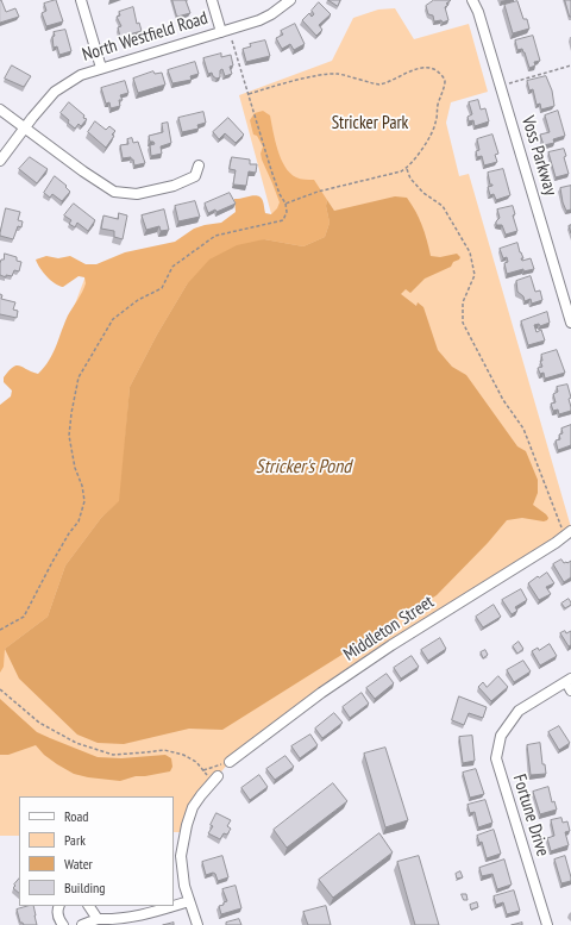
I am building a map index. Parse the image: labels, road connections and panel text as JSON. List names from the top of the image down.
{
  "streets": {
    "street": [
      "North Westfield Road",
      "Voss Parkway",
      "Middleton Street",
      "Fortune Drive"
    ]
  },
  "water": ["Stricker's Pond"],
  "parks": ["Stricker Park"],
  "legend": [
    "Road",
    "Park",
    "Water",
    "Building"
  ]
}
